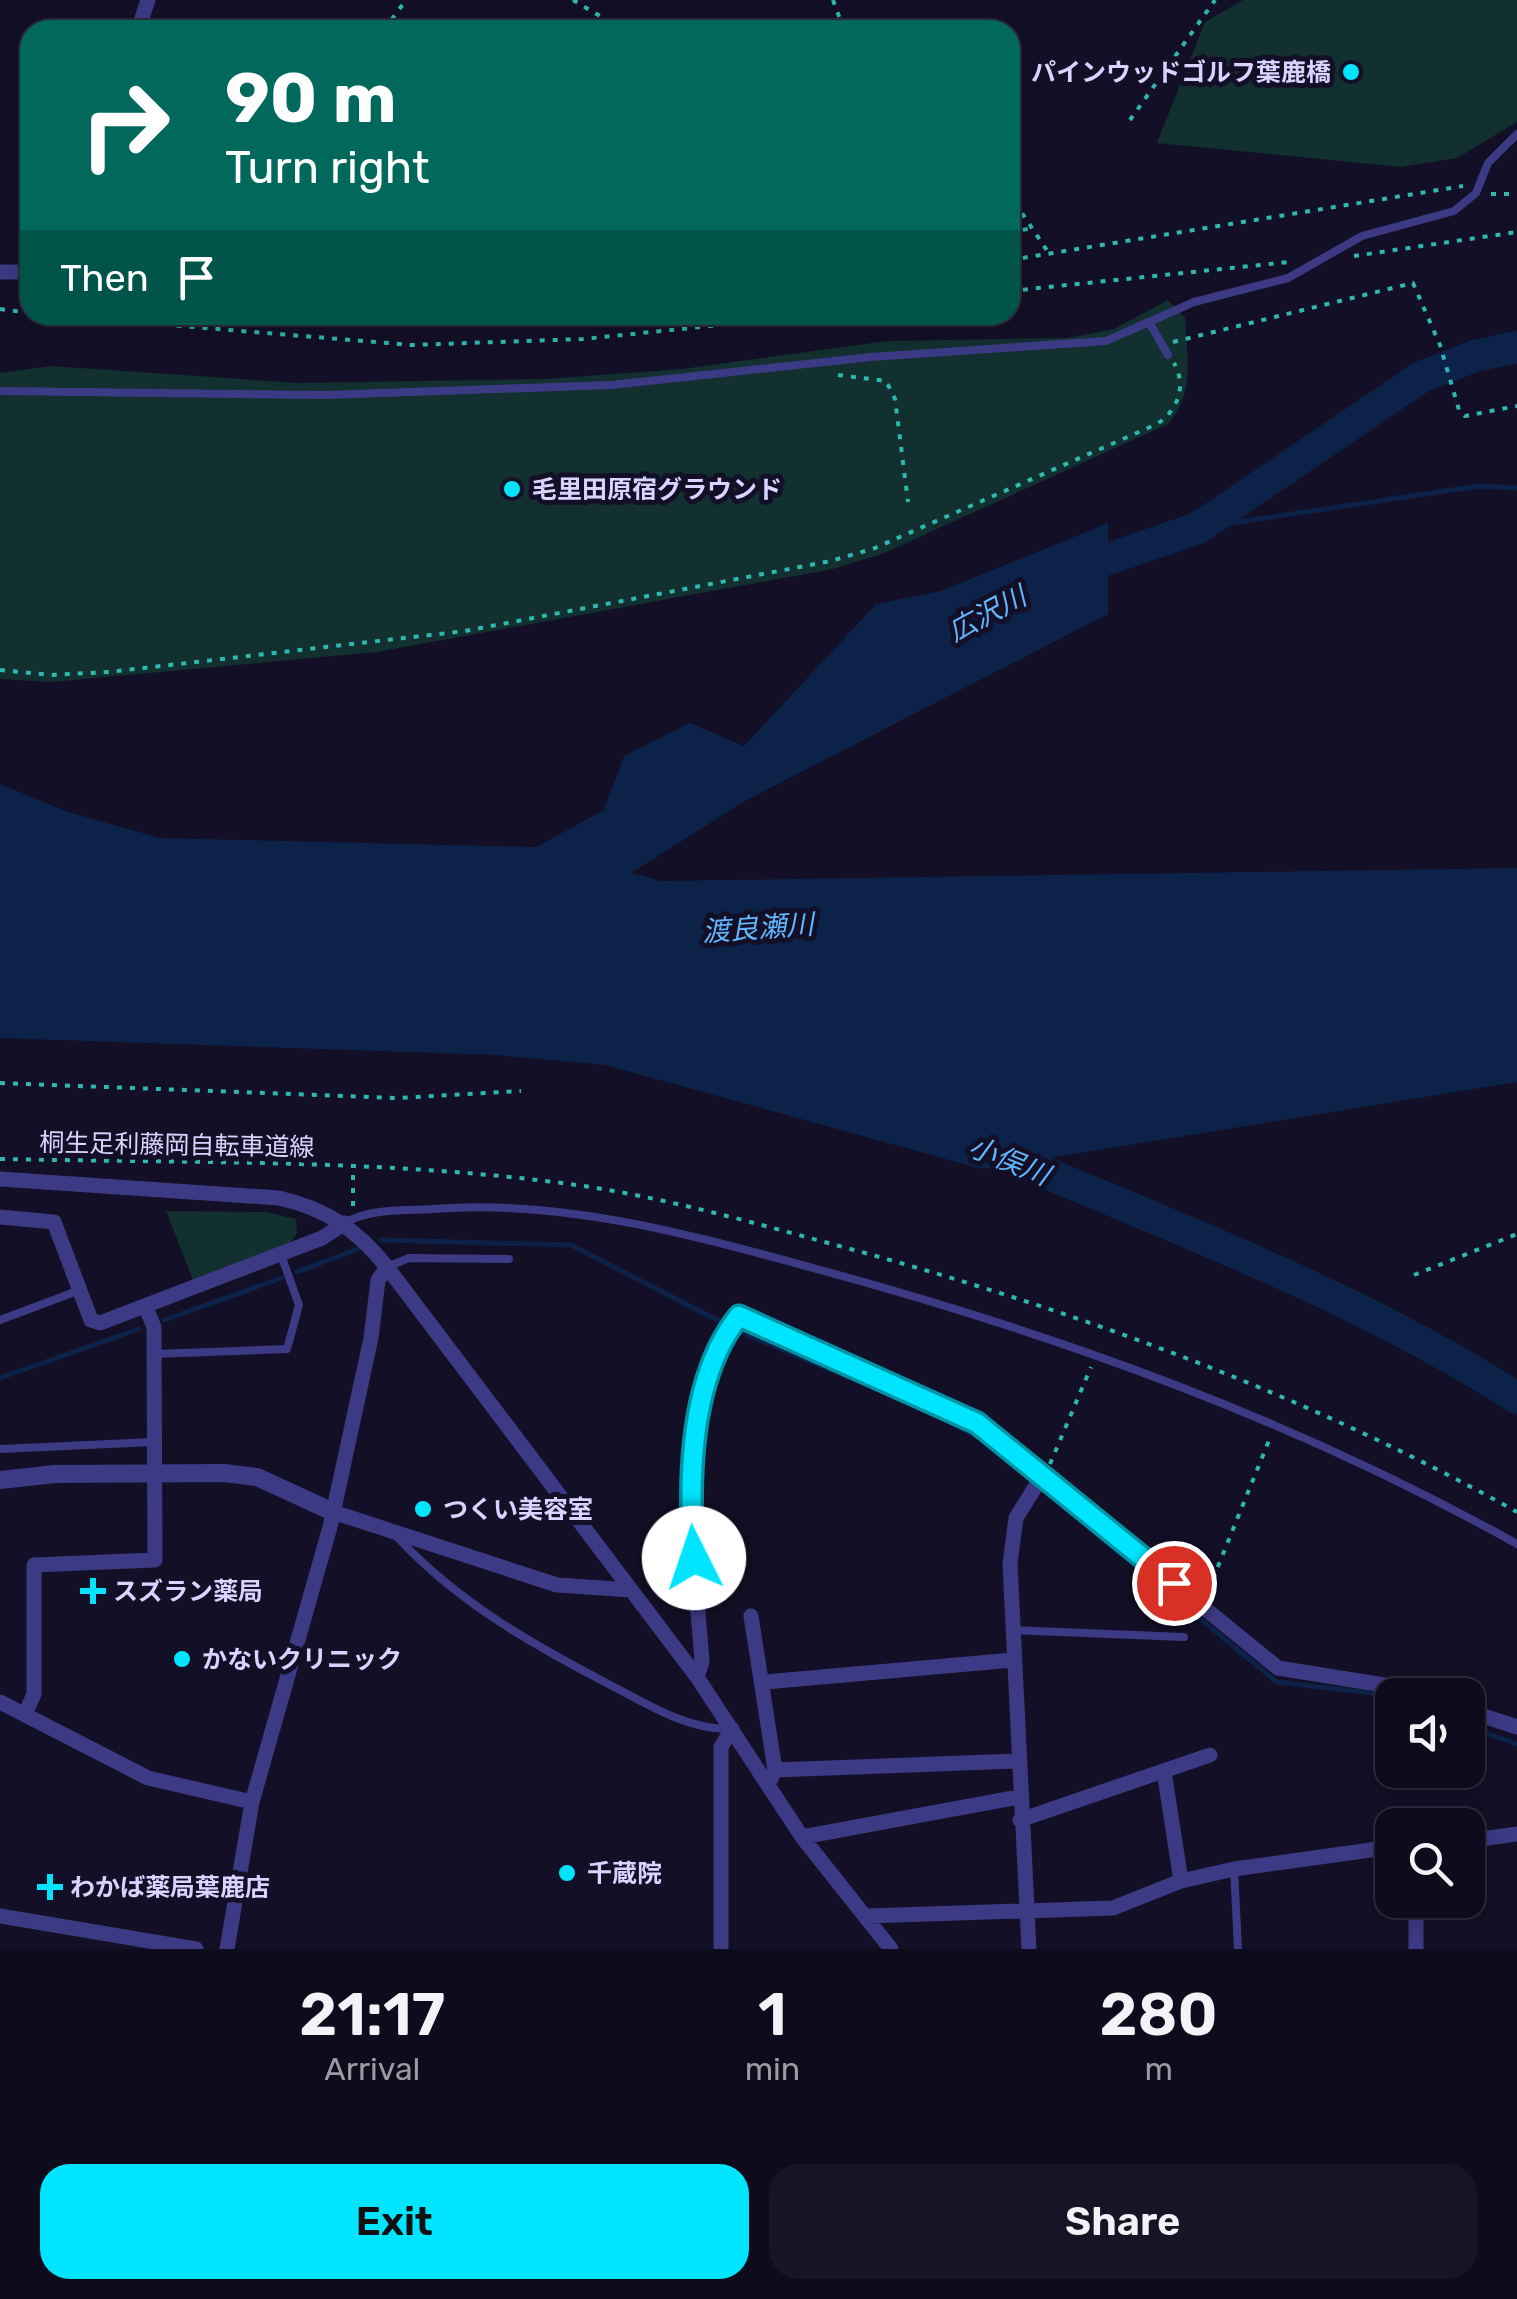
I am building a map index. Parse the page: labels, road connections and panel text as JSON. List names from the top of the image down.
{
  "streets": {
    "path": ["桐生足利藤岡自転車道線"]
  },
  "water": ["広沢川", "渡良瀬川", "小俣川"],
  "places": {
    "other": [
      "パインウッドゴルフ葉鹿橋",
      "毛里田原宿グラウンド",
      "つくい美容室",
      "かないクリニック",
      "千蔵院"
    ],
    "health": ["スズラン薬局", "わかば薬局葉鹿店"]
  },
  "page": {
    "turn": ["90 m", "Turn right"],
    "then": "Then",
    "eta": [
      "21:17",
      "Arrival",
      "1",
      "min",
      "280",
      "m"
    ],
    "buttons": ["Exit", "Share"]
  }
}
